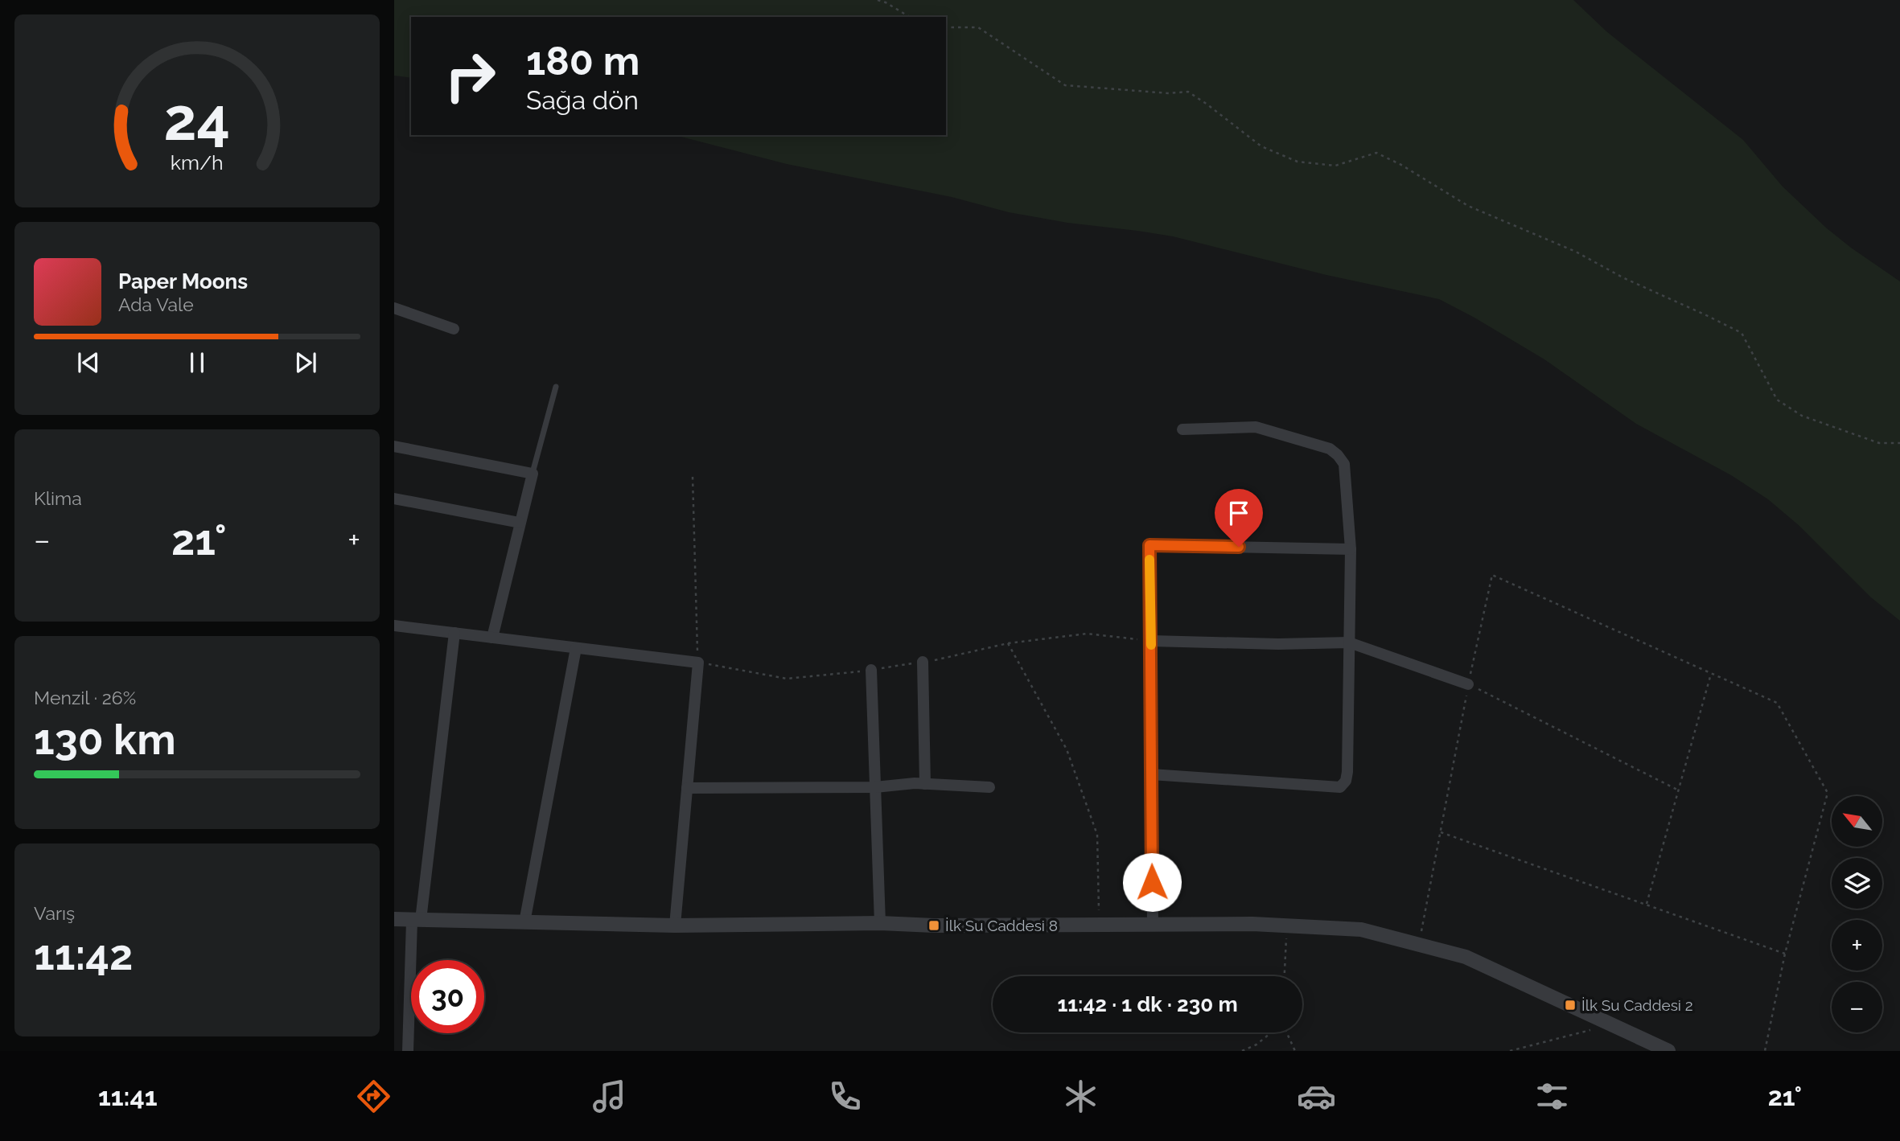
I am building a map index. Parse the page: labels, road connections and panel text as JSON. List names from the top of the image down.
{
  "places": {
    "transit": ["İlk Su Caddesi 8", "İlk Su Caddesi 2"]
  },
  "north": "top left",
  "page": {
    "turn": ["180 m", "Sağa dön"],
    "song": ["Paper Moons", "Ada Vale"],
    "tile": [
      "Klima",
      ["Menzil · 26%", "130 km"],
      ["Varış", "11:42"]
    ],
    "heat": ["−", "21°", "+"],
    "map_buttons": ["+", "−"],
    "limit": "30",
    "trip": "11:42 · 1 dk · 230 m",
    "tabs": ["11:41", "21°"],
    "gauge": ["24", "km/h"]
  }
}
